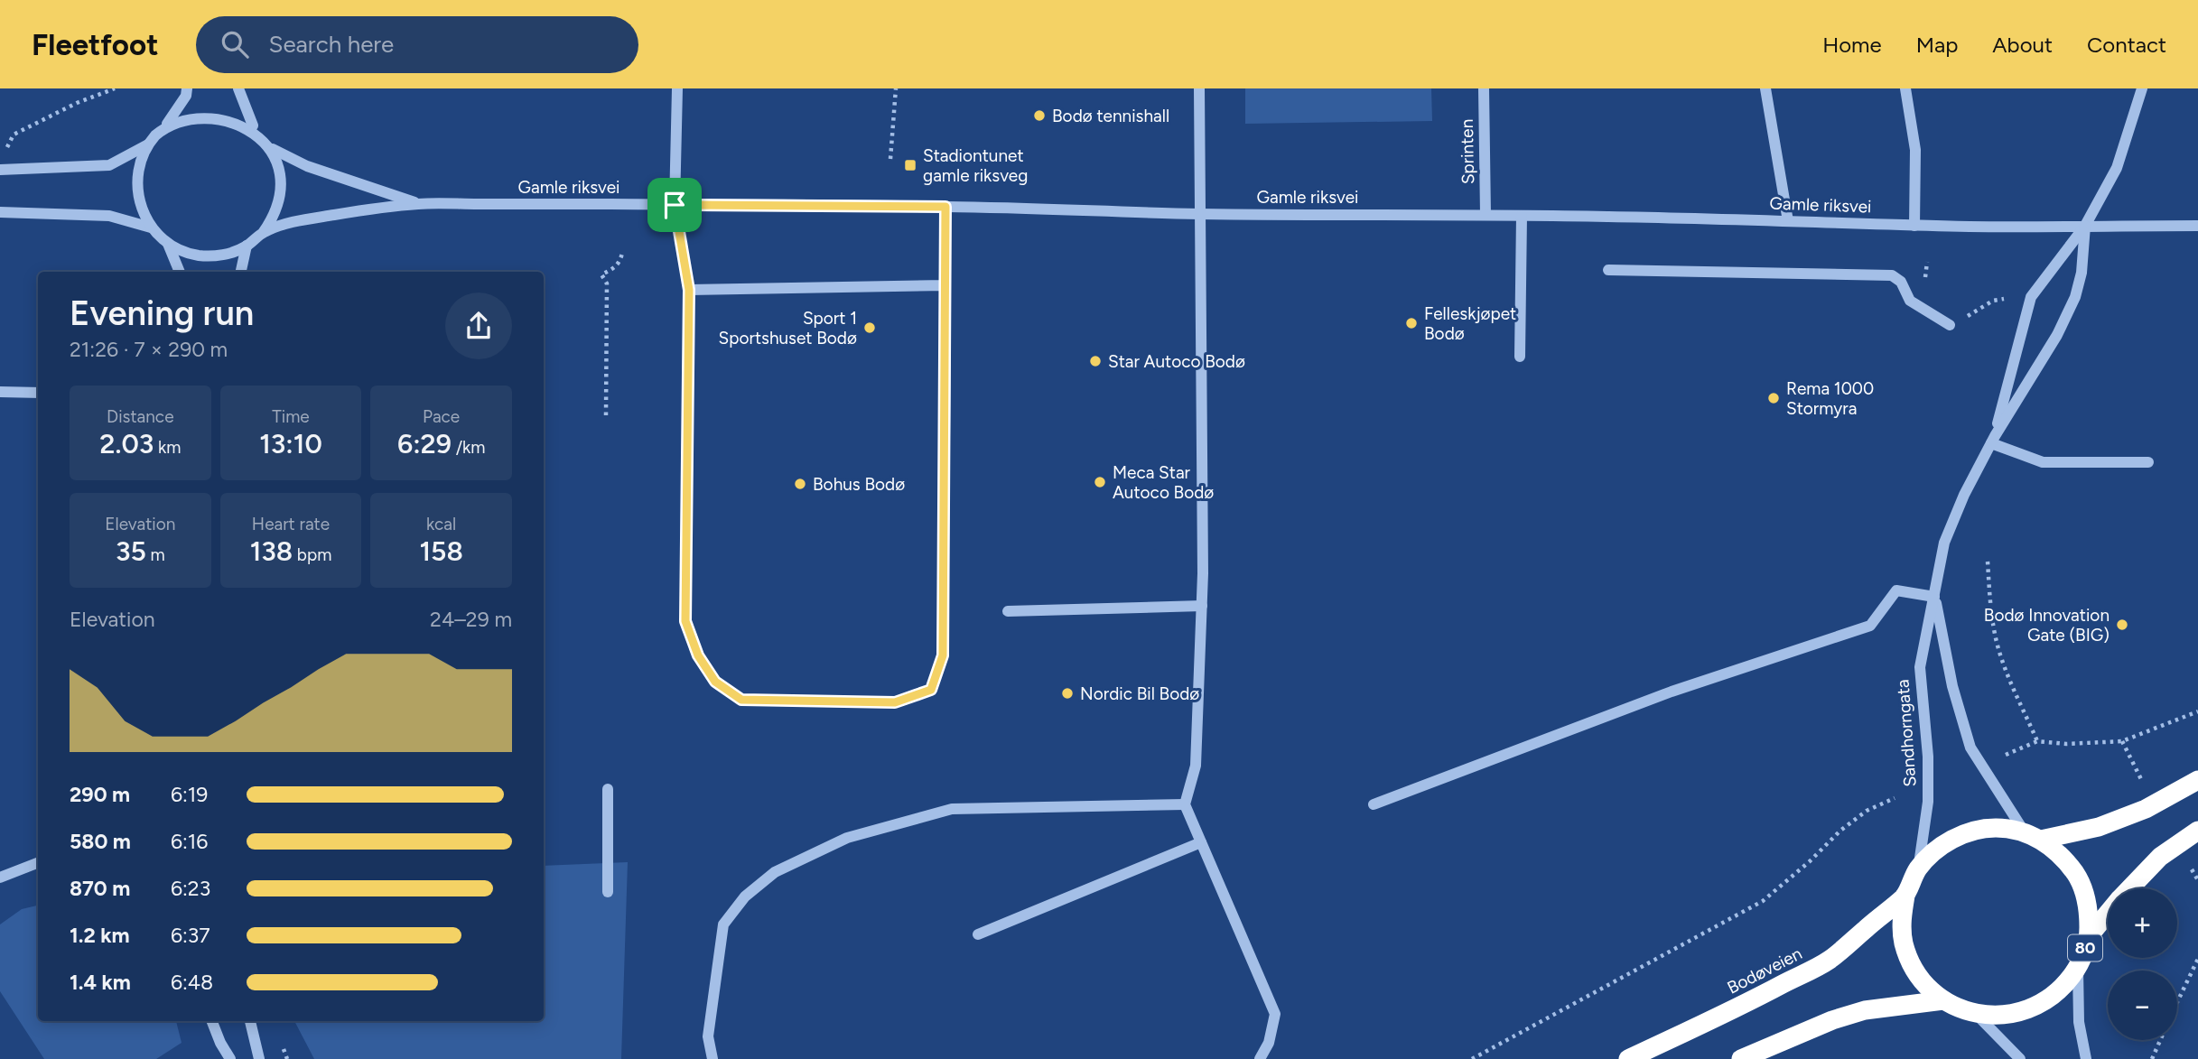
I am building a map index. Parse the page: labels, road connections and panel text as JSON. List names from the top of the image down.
{
  "streets": {
    "highway": ["80", "Bodøveien"],
    "street": ["Sprinten", "Gamle riksvei", "Sandhorngata"]
  },
  "crossings": [
    ["Sprinten", "Gamle riksvei"],
    ["Gamle riksvei", "Sandhorngata"],
    ["Sandhorngata", "Bodøveien"]
  ],
  "places": {
    "other": [
      "Bodø tennishall",
      "Felleskjøpet Bodø",
      "Sport 1 Sportshuset Bodø",
      "Star Autoco Bodø",
      "Rema 1000 Stormyra",
      "Meca Star Autoco Bodø",
      "Bohus Bodø",
      "Bodø Innovation Gate (BIG)",
      "Nordic Bil Bodø"
    ],
    "transit": ["Stadiontunet gamle riksveg"]
  },
  "page": {
    "header": "Fleetfoot",
    "search": "Search here",
    "nav": [
      "Home",
      "Map",
      "About",
      "Contact"
    ],
    "heading": ["Evening run", "21:26 · 7 × 290 m"],
    "stats": [
      ["Distance", "2.03 km"],
      ["Time", "13:10"],
      ["Pace", "6:29 /km"],
      ["Elevation", "35 m"],
      ["Heart rate", "138 bpm"],
      ["kcal", "158"]
    ],
    "chart": ["Elevation", "24–29 m"],
    "list": [
      {
        "name": "290 m",
        "note": "6:19"
      },
      {
        "name": "580 m",
        "note": "6:16"
      },
      {
        "name": "870 m",
        "note": "6:23"
      },
      {
        "name": "1.2 km",
        "note": "6:37"
      },
      {
        "name": "1.4 km",
        "note": "6:48"
      }
    ],
    "map_buttons": ["+", "−"]
  }
}
